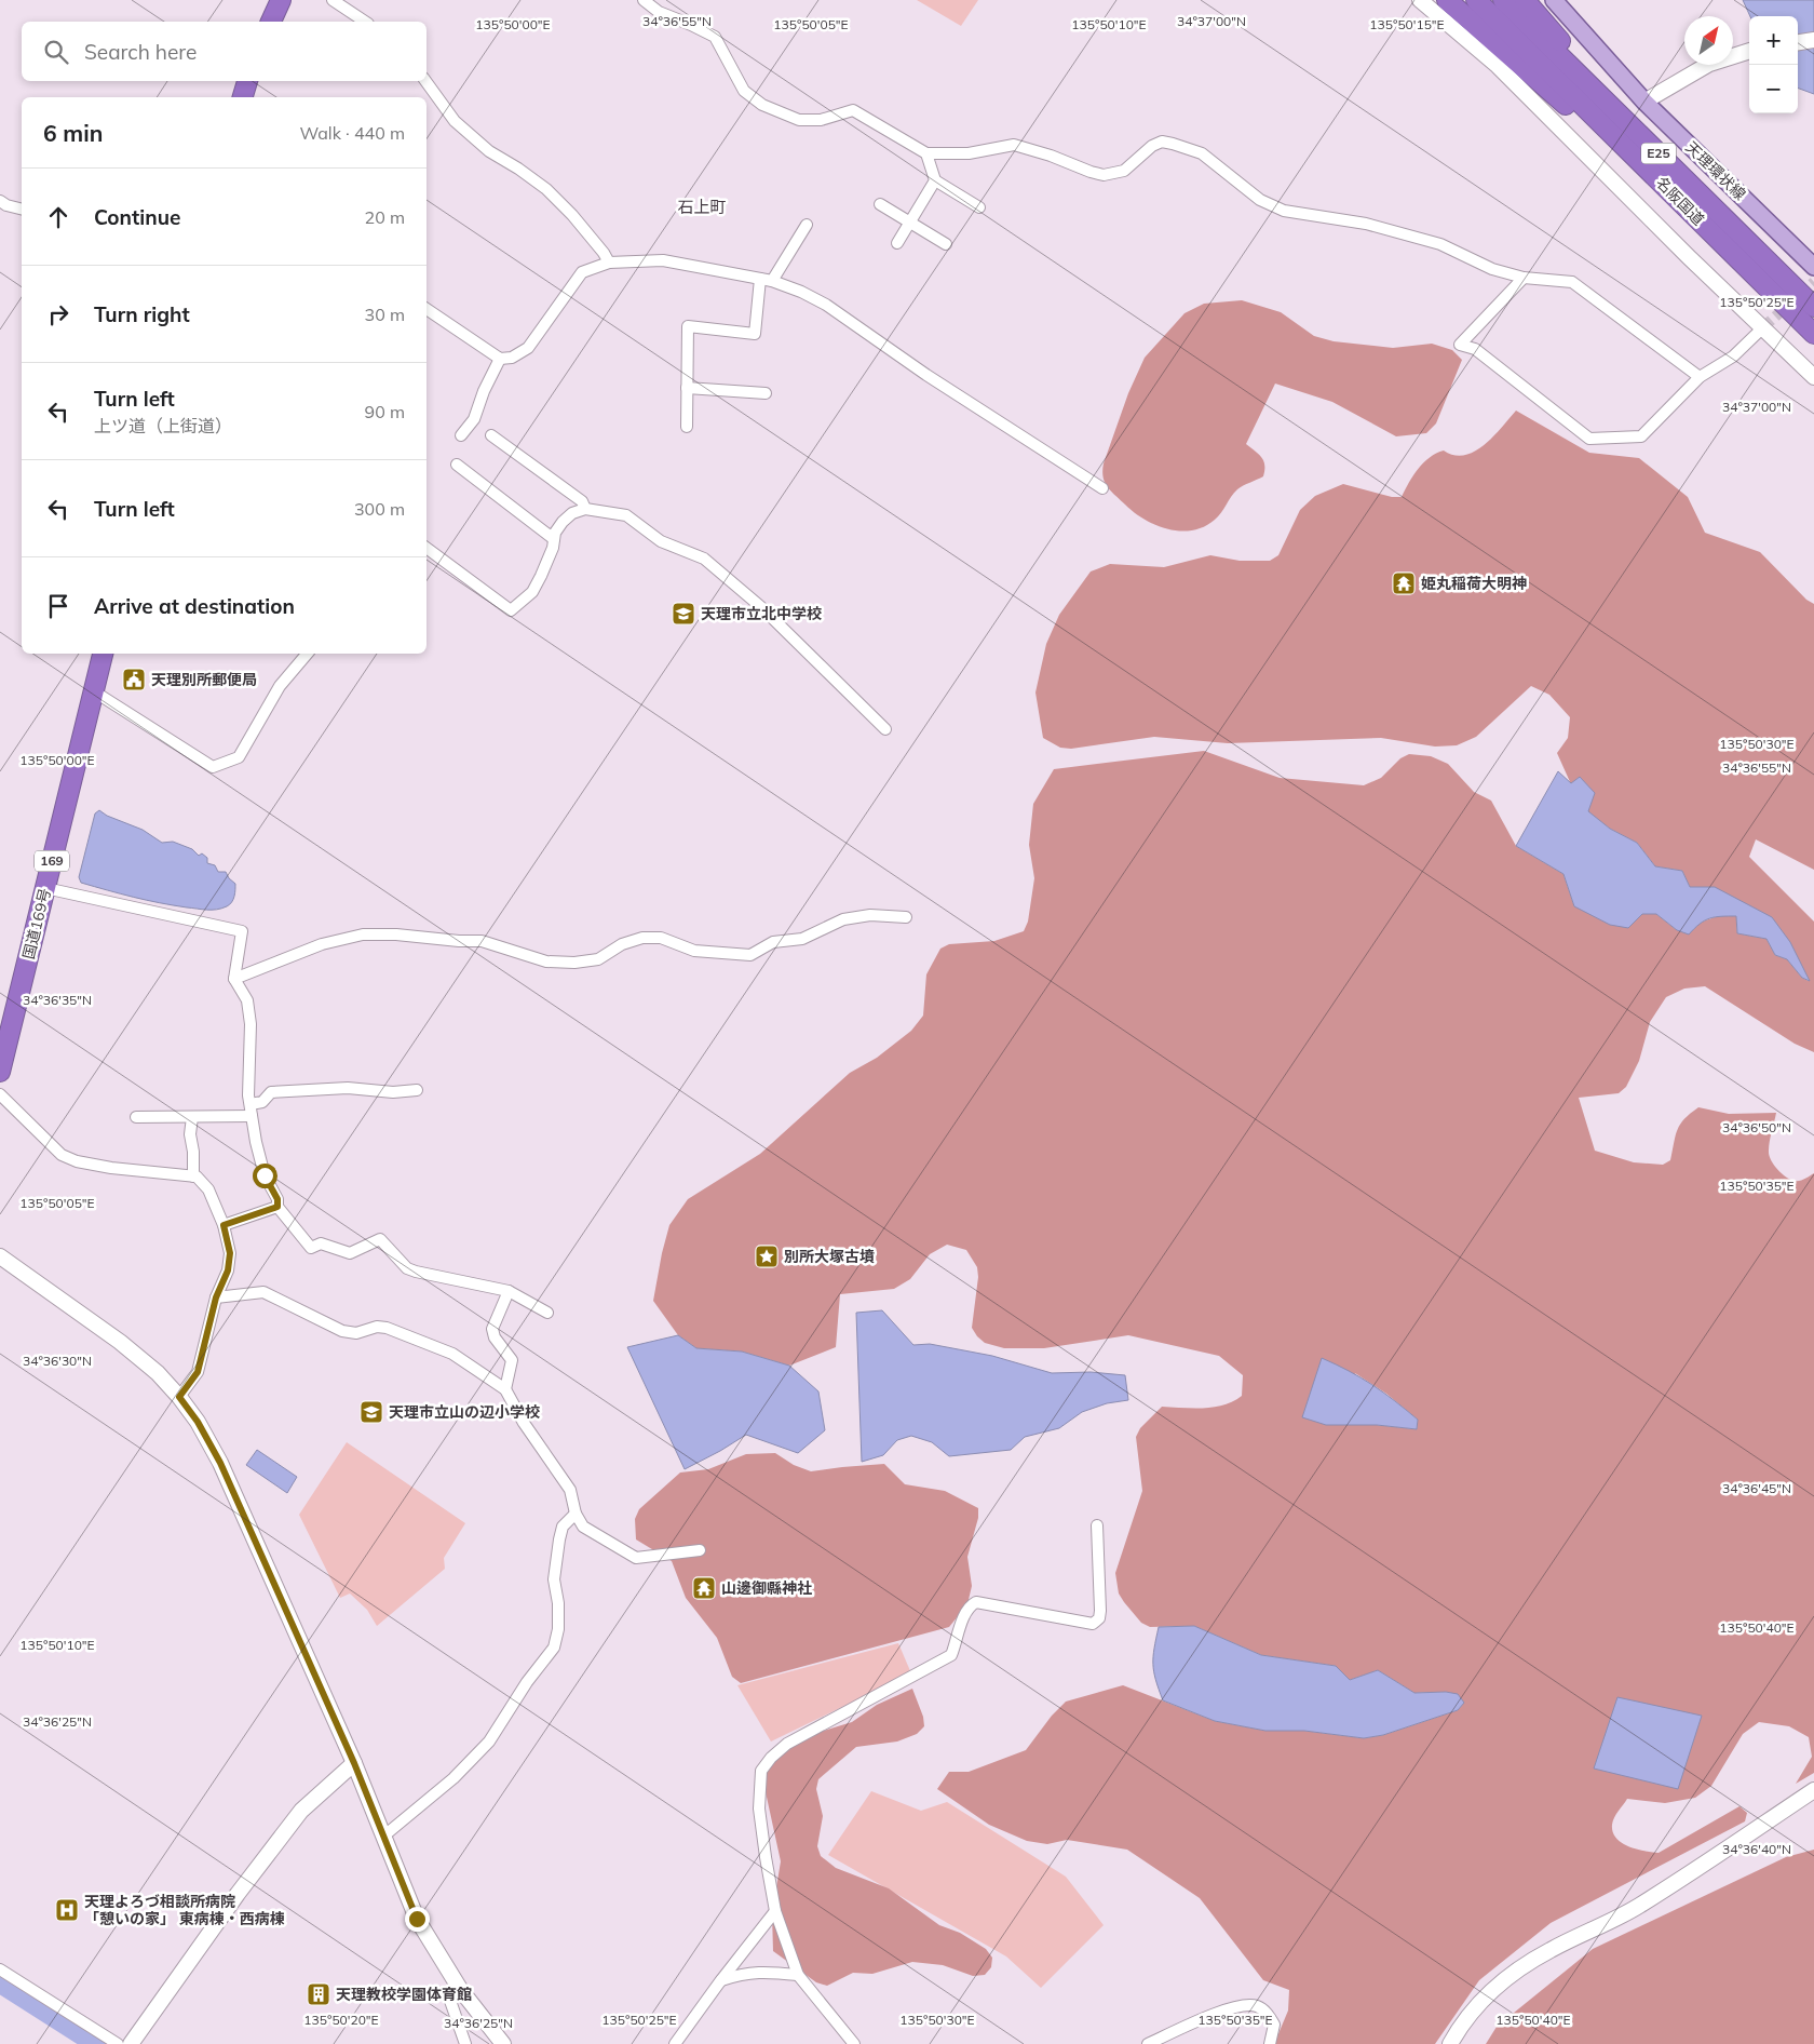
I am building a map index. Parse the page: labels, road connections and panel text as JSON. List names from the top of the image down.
{
  "streets": {
    "highway": [
      "E25",
      "名阪国道",
      "169",
      "国道169号"
    ],
    "main road": ["天理環状線"]
  },
  "crossings": [
    ["E25", "名阪国道"]
  ],
  "districts": ["石上町"],
  "places": {
    "temple": ["姫丸稲荷大明神", "山邊御縣神社"],
    "school or university": ["天理市立北中学校", "天理市立山の辺小学校"],
    "public building": ["天理別所郵便局"],
    "place": ["別所大塚古墳"],
    "hospital": ["天理よろづ相談所病院 「憩いの家」 東病棟・西病棟"],
    "building": ["天理教校学園体育館"]
  },
  "north": "top right",
  "page": {
    "map_buttons": ["+", "−"],
    "search": "Search here",
    "heading": ["6 min", "Walk · 440 m"],
    "list": [
      ["Continue", "20 m"],
      ["Turn right", "30 m"],
      ["Turn left", "上ツ道（上街道）", "90 m"],
      ["Turn left", "300 m"],
      "Arrive at destination"
    ]
  },
  "coordinates": [
    "34°36'55\"N",
    "34°37'00\"N",
    "135°50'00\"E",
    "135°50'05\"E",
    "135°50'10\"E",
    "135°50'15\"E",
    "135°50'25\"E",
    "135°50'30\"E",
    "34°36'35\"N",
    "34°36'50\"N",
    "135°50'35\"E",
    "34°36'30\"N",
    "34°36'45\"N",
    "135°50'40\"E",
    "34°36'25\"N",
    "34°36'40\"N",
    "135°50'20\"E"
  ]
}
